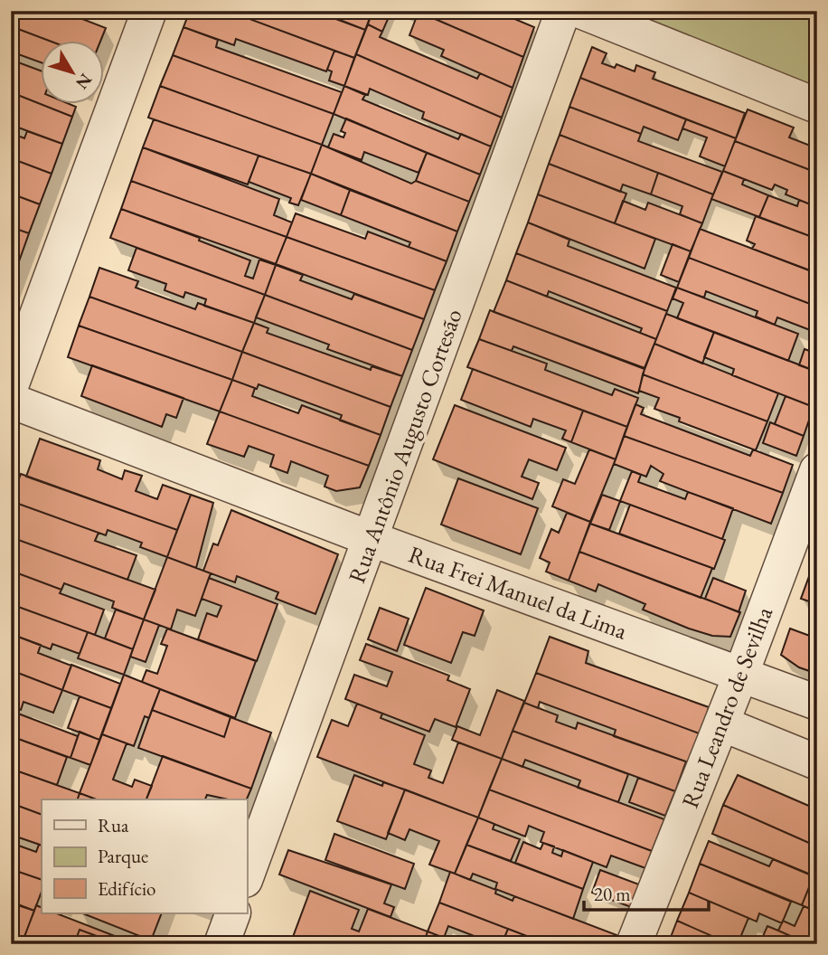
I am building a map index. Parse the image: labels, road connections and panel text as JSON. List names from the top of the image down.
{
  "streets": {
    "street": ["Rua Antônio Augusto Cortesão", "Rua Frei Manuel da Lima", "Rua Leandro de Sevilha"]
  },
  "crossings": [
    ["Rua Antônio Augusto Cortesão", "Rua Frei Manuel da Lima"],
    ["Rua Frei Manuel da Lima", "Rua Leandro de Sevilha"]
  ],
  "legend": ["Rua", "Parque", "Edifício"],
  "scale_bar": "20 m",
  "north": "bottom right"
}
